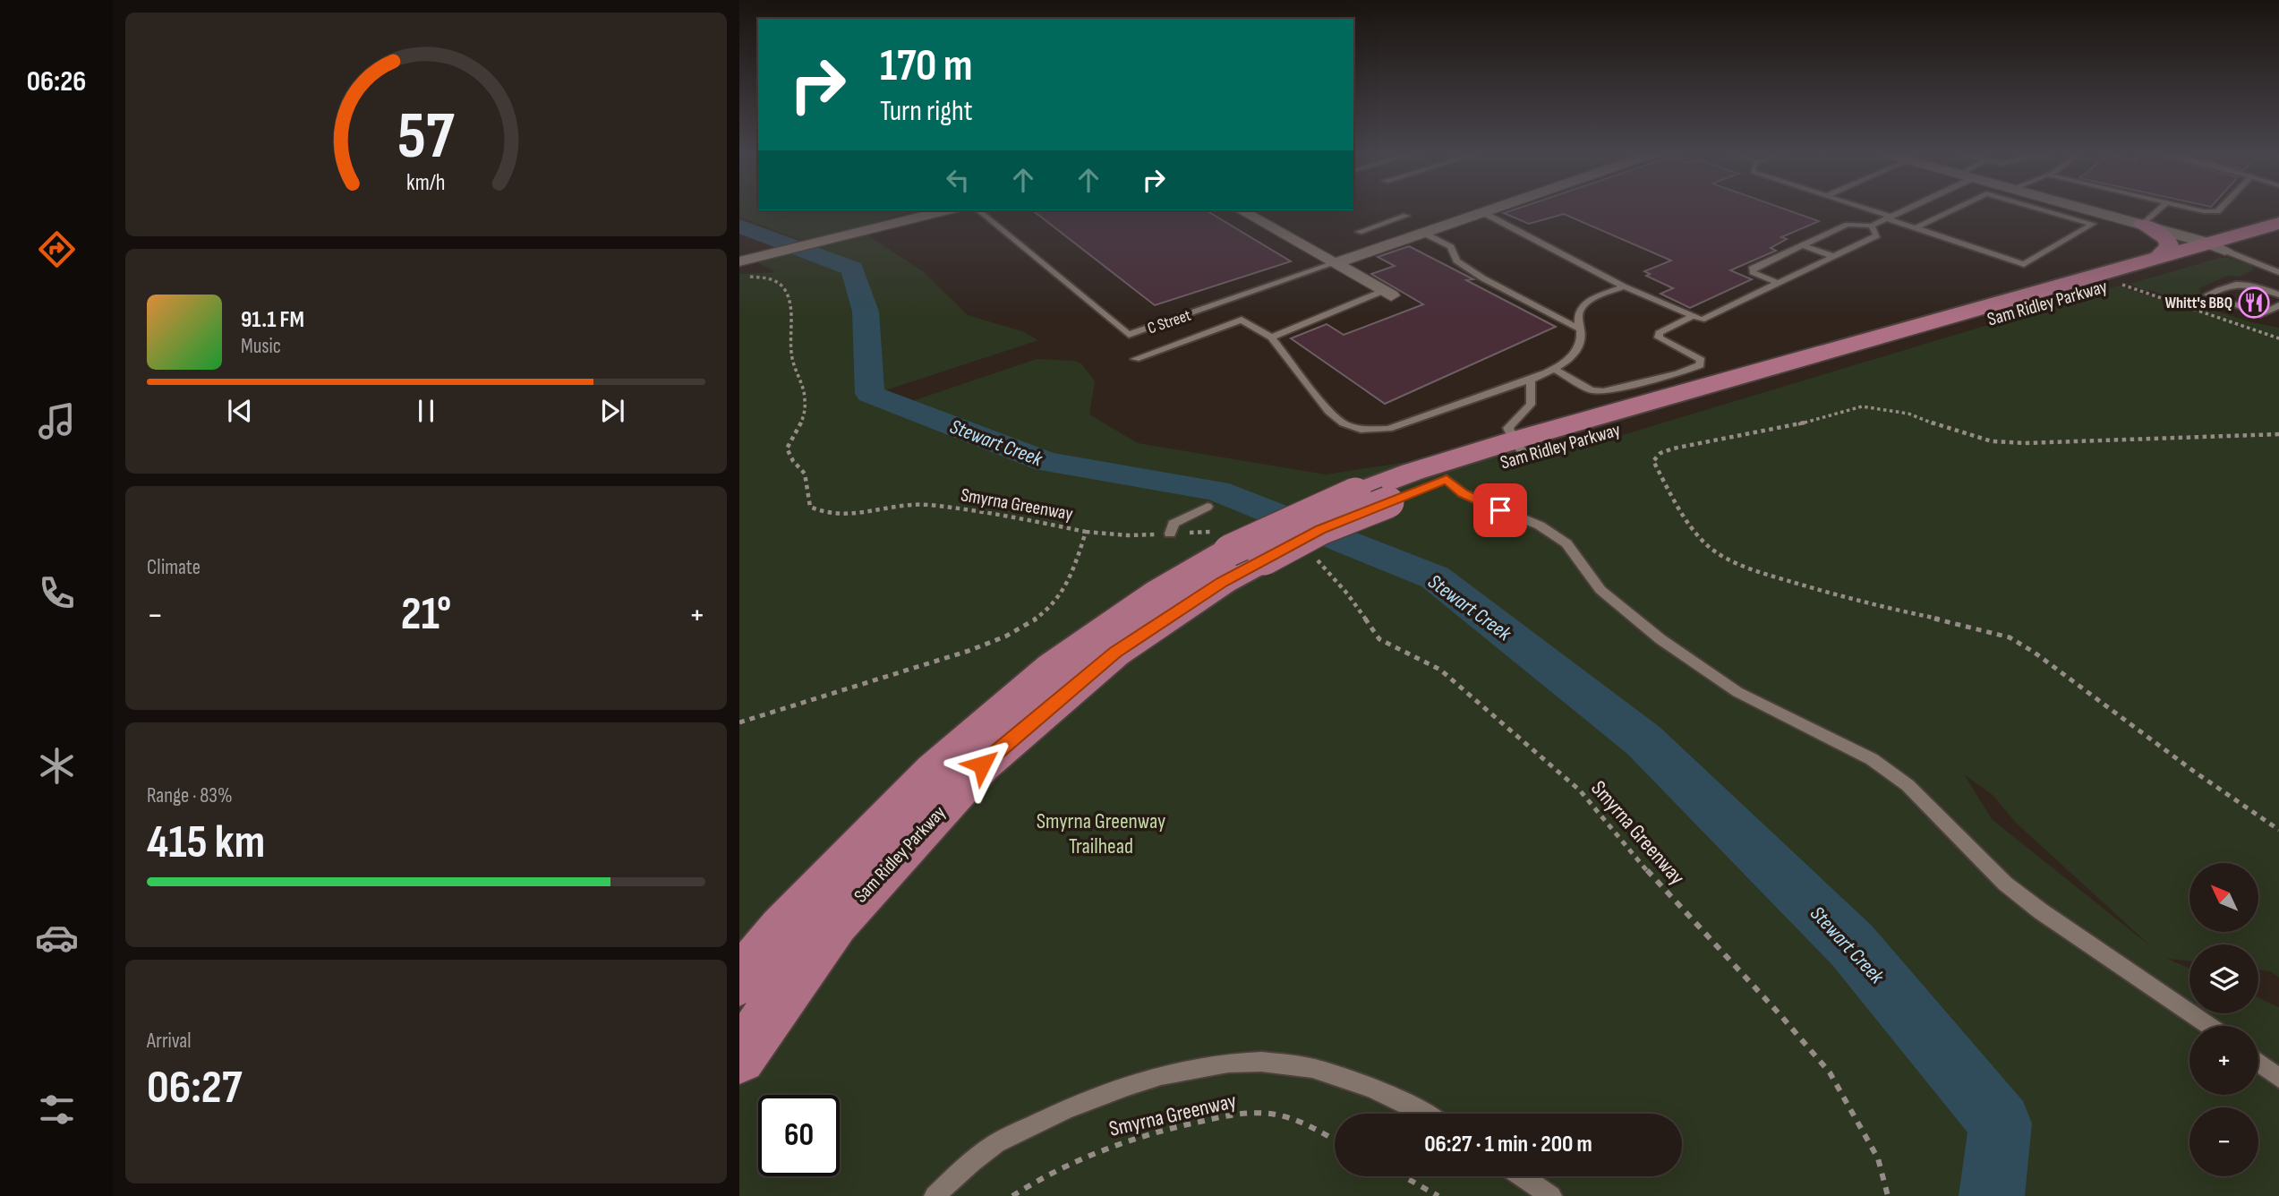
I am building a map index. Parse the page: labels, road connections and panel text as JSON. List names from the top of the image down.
{
  "streets": {
    "main road": ["Sam Ridley Parkway"],
    "lane": ["C Street"],
    "path": ["Smyrna Greenway"]
  },
  "water": ["Stewart Creek"],
  "parks": ["Smyrna Greenway Trailhead"],
  "places": {
    "restaurant": ["Whitt's BBQ"]
  },
  "north": "top left",
  "page": {
    "tabs": "06:26",
    "turn": ["170 m", "Turn right"],
    "song": ["91.1 FM", "Music"],
    "tile": [
      "Climate",
      ["Range · 83%", "415 km"],
      ["Arrival", "06:27"]
    ],
    "heat": ["−", "21°", "+"],
    "map_buttons": ["+", "−"],
    "limit": "60",
    "trip": "06:27 · 1 min · 200 m",
    "gauge": ["57", "km/h"]
  }
}
